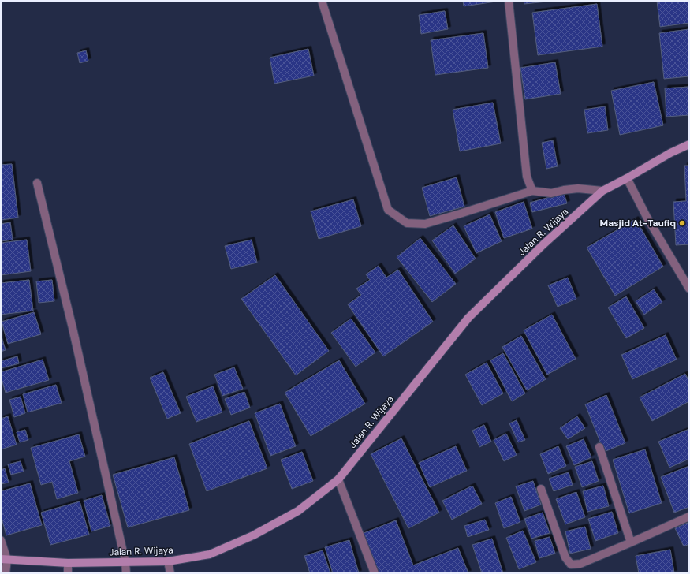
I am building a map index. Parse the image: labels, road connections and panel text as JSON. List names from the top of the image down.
{
  "streets": {
    "street": ["Jalan R. Wijaya"]
  },
  "places": ["Masjid At-Taufiq"]
}
